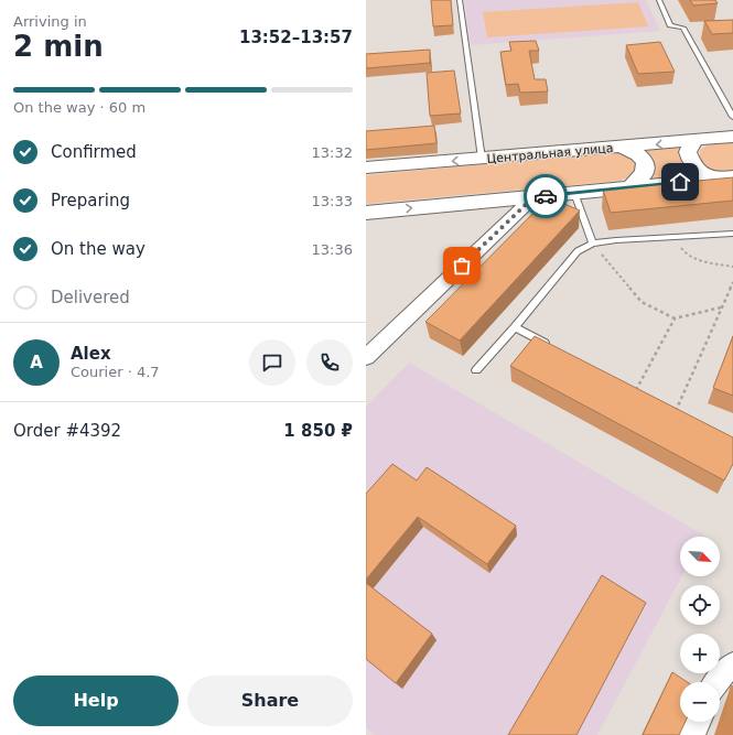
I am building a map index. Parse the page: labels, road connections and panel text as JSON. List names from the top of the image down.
{
  "streets": {
    "street": ["Центральная улица"]
  },
  "north": "bottom right",
  "page": {
    "heading": ["2 min", "Arriving in", "13:52–13:57"],
    "panel": [
      "Alex",
      "Courier · 4.7",
      "Order #4392",
      "1 850 ₽"
    ],
    "bar": "On the way · 60 m",
    "list": [
      ["Confirmed", "13:32"],
      ["Preparing", "13:33"],
      ["On the way", "13:36"],
      "Delivered"
    ],
    "round": "A",
    "map_buttons": ["+", "−"],
    "buttons": ["Help", "Share"]
  }
}
